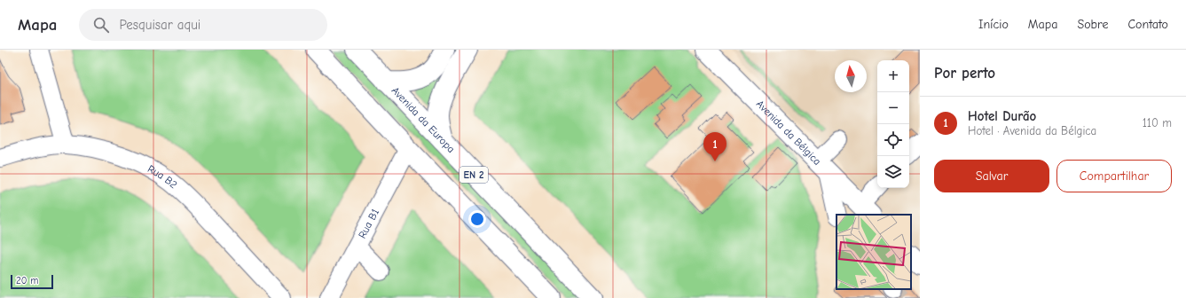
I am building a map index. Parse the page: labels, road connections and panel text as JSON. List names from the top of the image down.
{
  "streets": {
    "main road": ["Avenida da Europa", "Avenida da Bélgica", "EN 2"],
    "street": ["Rua B2", "Rua B1"]
  },
  "crossings": [
    ["EN 2", "Rua B1"]
  ],
  "scale_bar": "20 m",
  "north": "top",
  "page": {
    "header": "Mapa",
    "search": "Pesquisar aqui",
    "nav": [
      "Início",
      "Mapa",
      "Sobre",
      "Contato"
    ],
    "heading": "Por perto",
    "map_buttons": ["+", "−"],
    "list": [
      {
        "mark": "1",
        "name": "Hotel Durão",
        "note": "Hotel · Avenida da Bélgica",
        "value": "110 m"
      }
    ],
    "pins": "1",
    "buttons": ["Salvar", "Compartilhar"],
    "scale": "20 m"
  }
}
